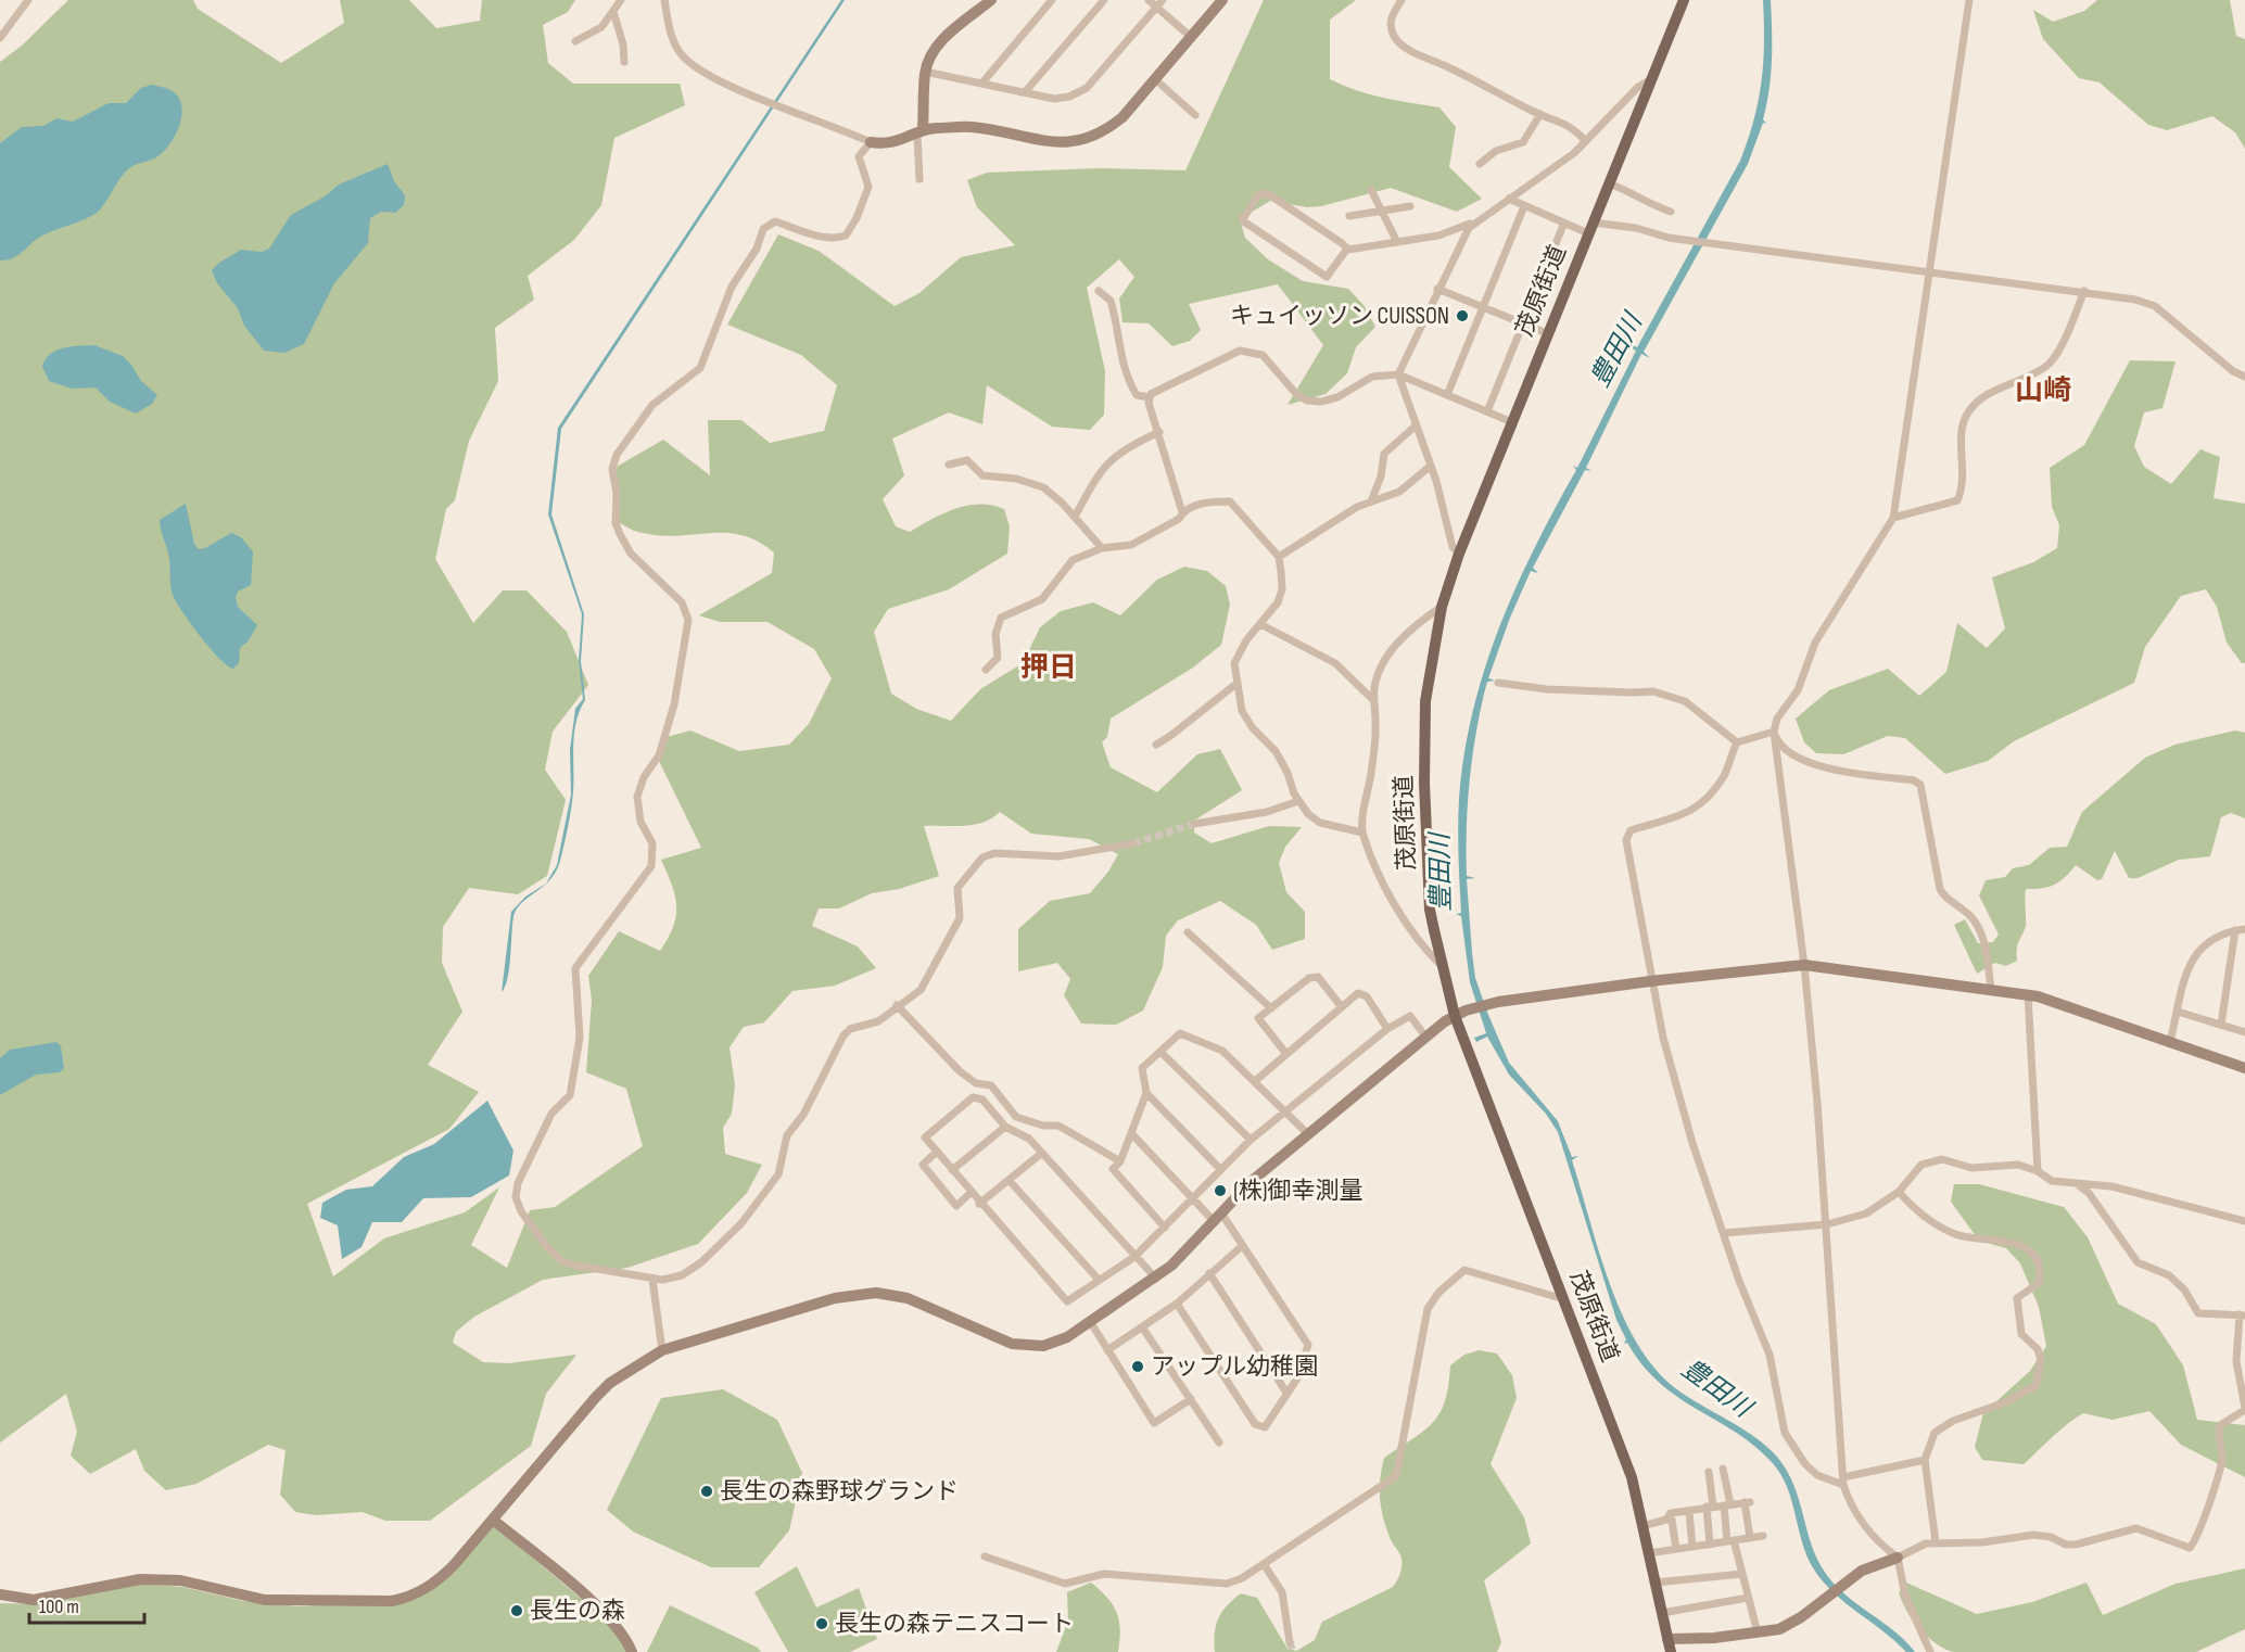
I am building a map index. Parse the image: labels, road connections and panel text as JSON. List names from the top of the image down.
{
  "streets": {
    "main road": ["茂原街道"]
  },
  "districts": ["山崎", "押日"],
  "water": ["豊田川"],
  "places": [
    "キュイッソン CUISSON",
    "(株)御幸測量",
    "アップル幼稚園",
    "長生の森野球グランド",
    "長生の森",
    "長生の森テニスコート"
  ],
  "scale_bar": "100 m"
}
